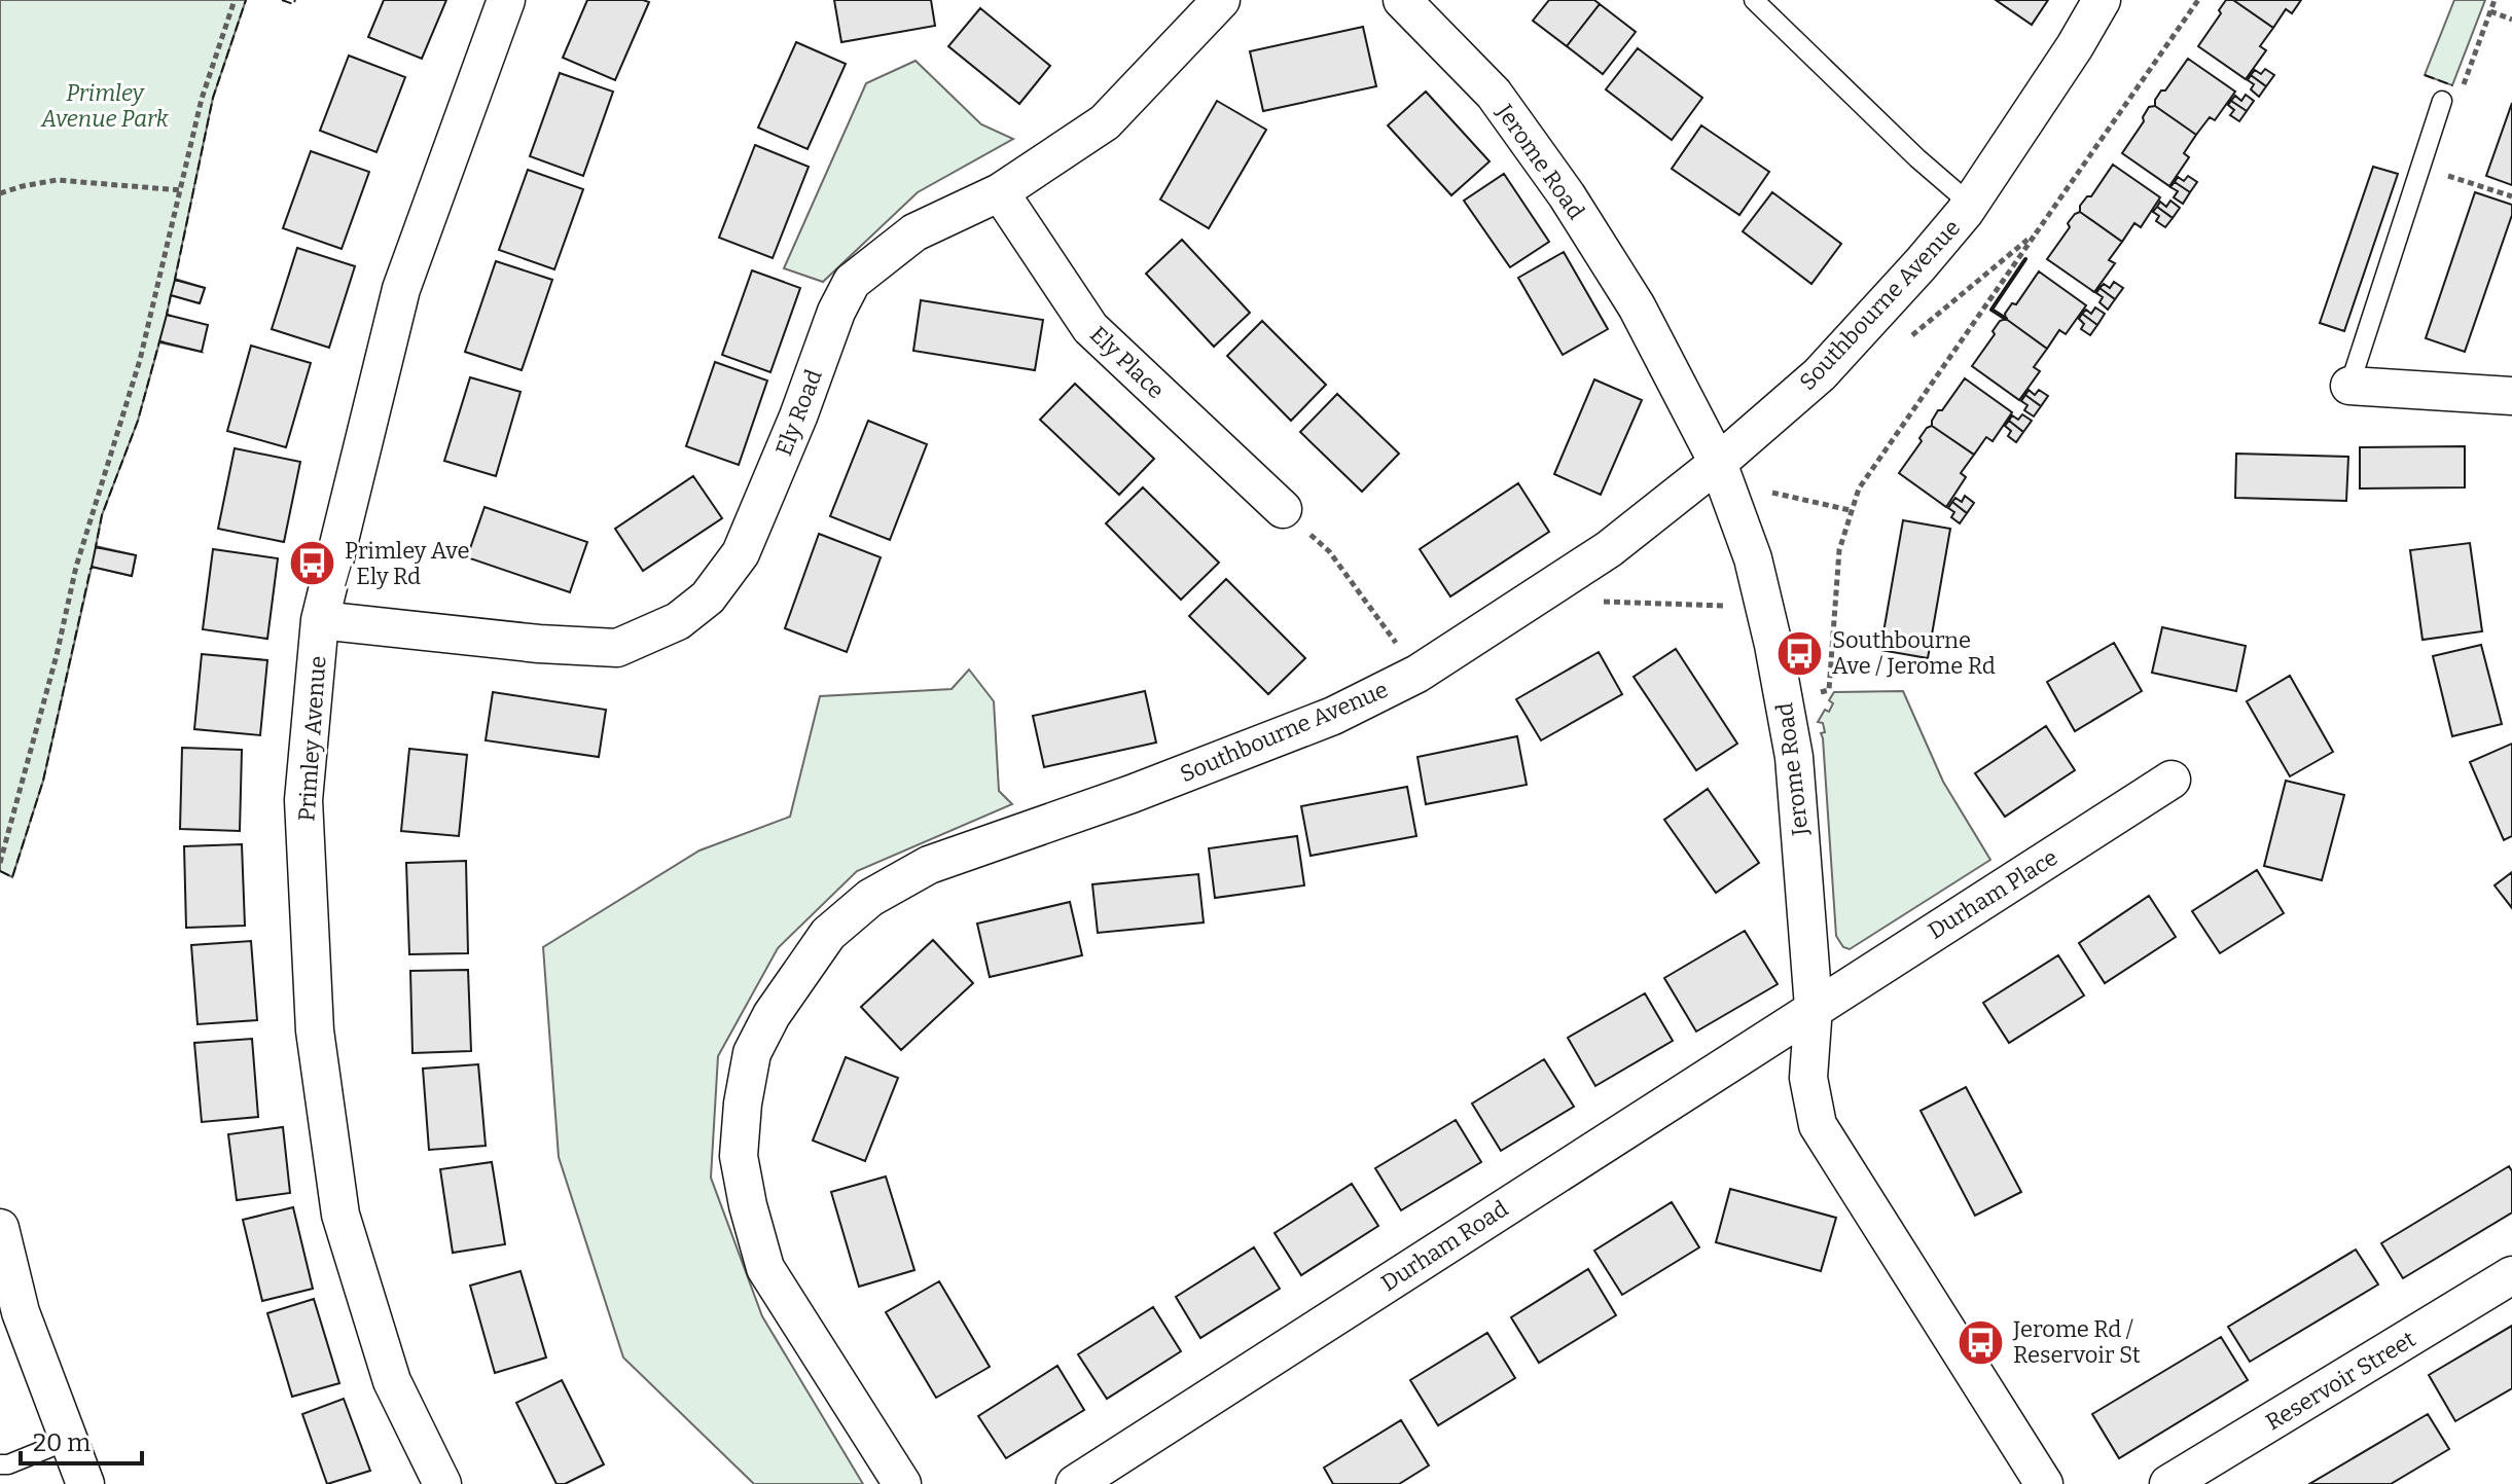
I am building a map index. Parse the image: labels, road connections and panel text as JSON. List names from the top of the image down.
{
  "streets": {
    "street": [
      "Jerome Road",
      "Southbourne Avenue",
      "Ely Place",
      "Ely Road",
      "Primley Avenue",
      "Durham Place",
      "Durham Road",
      "Reservoir Street"
    ]
  },
  "crossings": [
    ["Jerome Road", "Southbourne Avenue"],
    ["Jerome Road", "Durham Place"],
    ["Jerome Road", "Durham Road"],
    ["Ely Place", "Ely Road"],
    ["Ely Road", "Primley Avenue"],
    ["Durham Place", "Durham Road"]
  ],
  "parks": ["Primley Avenue Park"],
  "places": {
    "bus stop": ["Primley Ave / Ely Rd", "Southbourne Ave / Jerome Rd", "Jerome Rd / Reservoir St"]
  },
  "scale_bar": "20 m"
}
